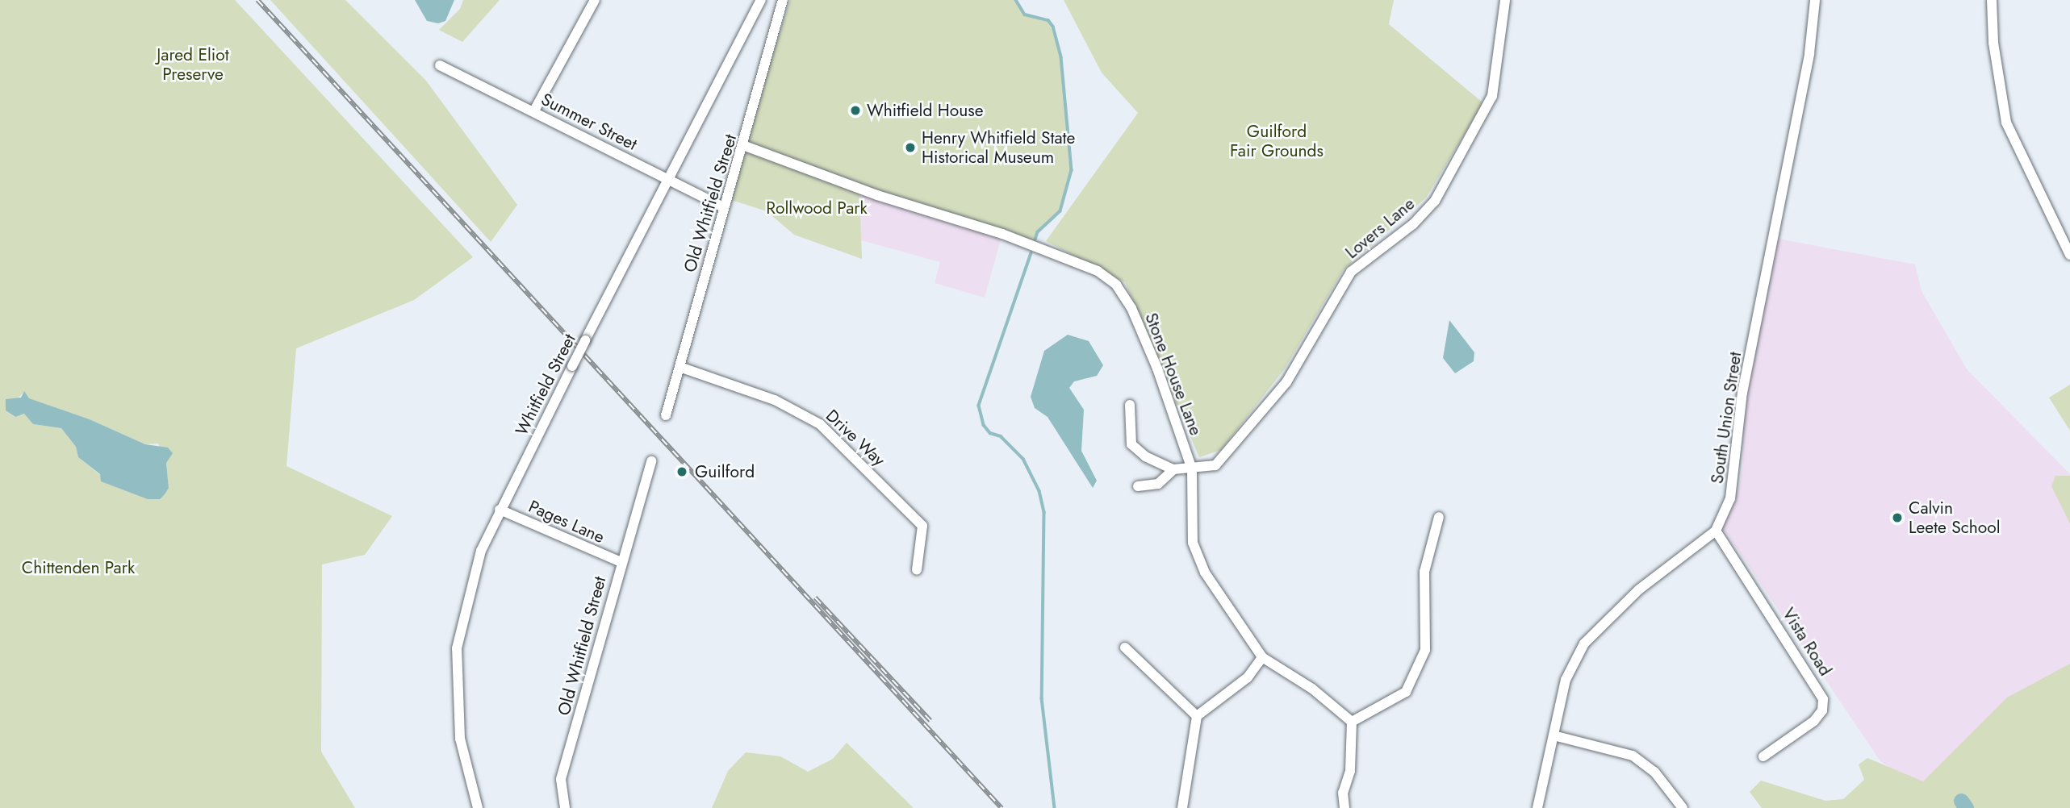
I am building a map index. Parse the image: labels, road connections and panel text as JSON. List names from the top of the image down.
{
  "streets": {
    "street": [
      "Summer Street",
      "Old Whitfield Street",
      "Lovers Lane",
      "Stone House Lane",
      "Whitfield Street",
      "South Union Street",
      "Drive Way",
      "Pages Lane",
      "Vista Road"
    ]
  },
  "crossings": [
    ["Summer Street", "Old Whitfield Street"],
    ["Summer Street", "Whitfield Street"],
    ["Old Whitfield Street", "Stone House Lane"],
    ["Old Whitfield Street", "Drive Way"],
    ["Old Whitfield Street", "Pages Lane"],
    ["Lovers Lane", "Stone House Lane"],
    ["Whitfield Street", "Pages Lane"],
    ["South Union Street", "Vista Road"]
  ],
  "parks": [
    "Jared Eliot Preserve",
    "Guilford Fair Grounds",
    "Rollwood Park",
    "Chittenden Park"
  ],
  "places": [
    "Whitfield House",
    "Henry Whitfield State Historical Museum",
    "Guilford",
    "Calvin Leete School"
  ]
}
